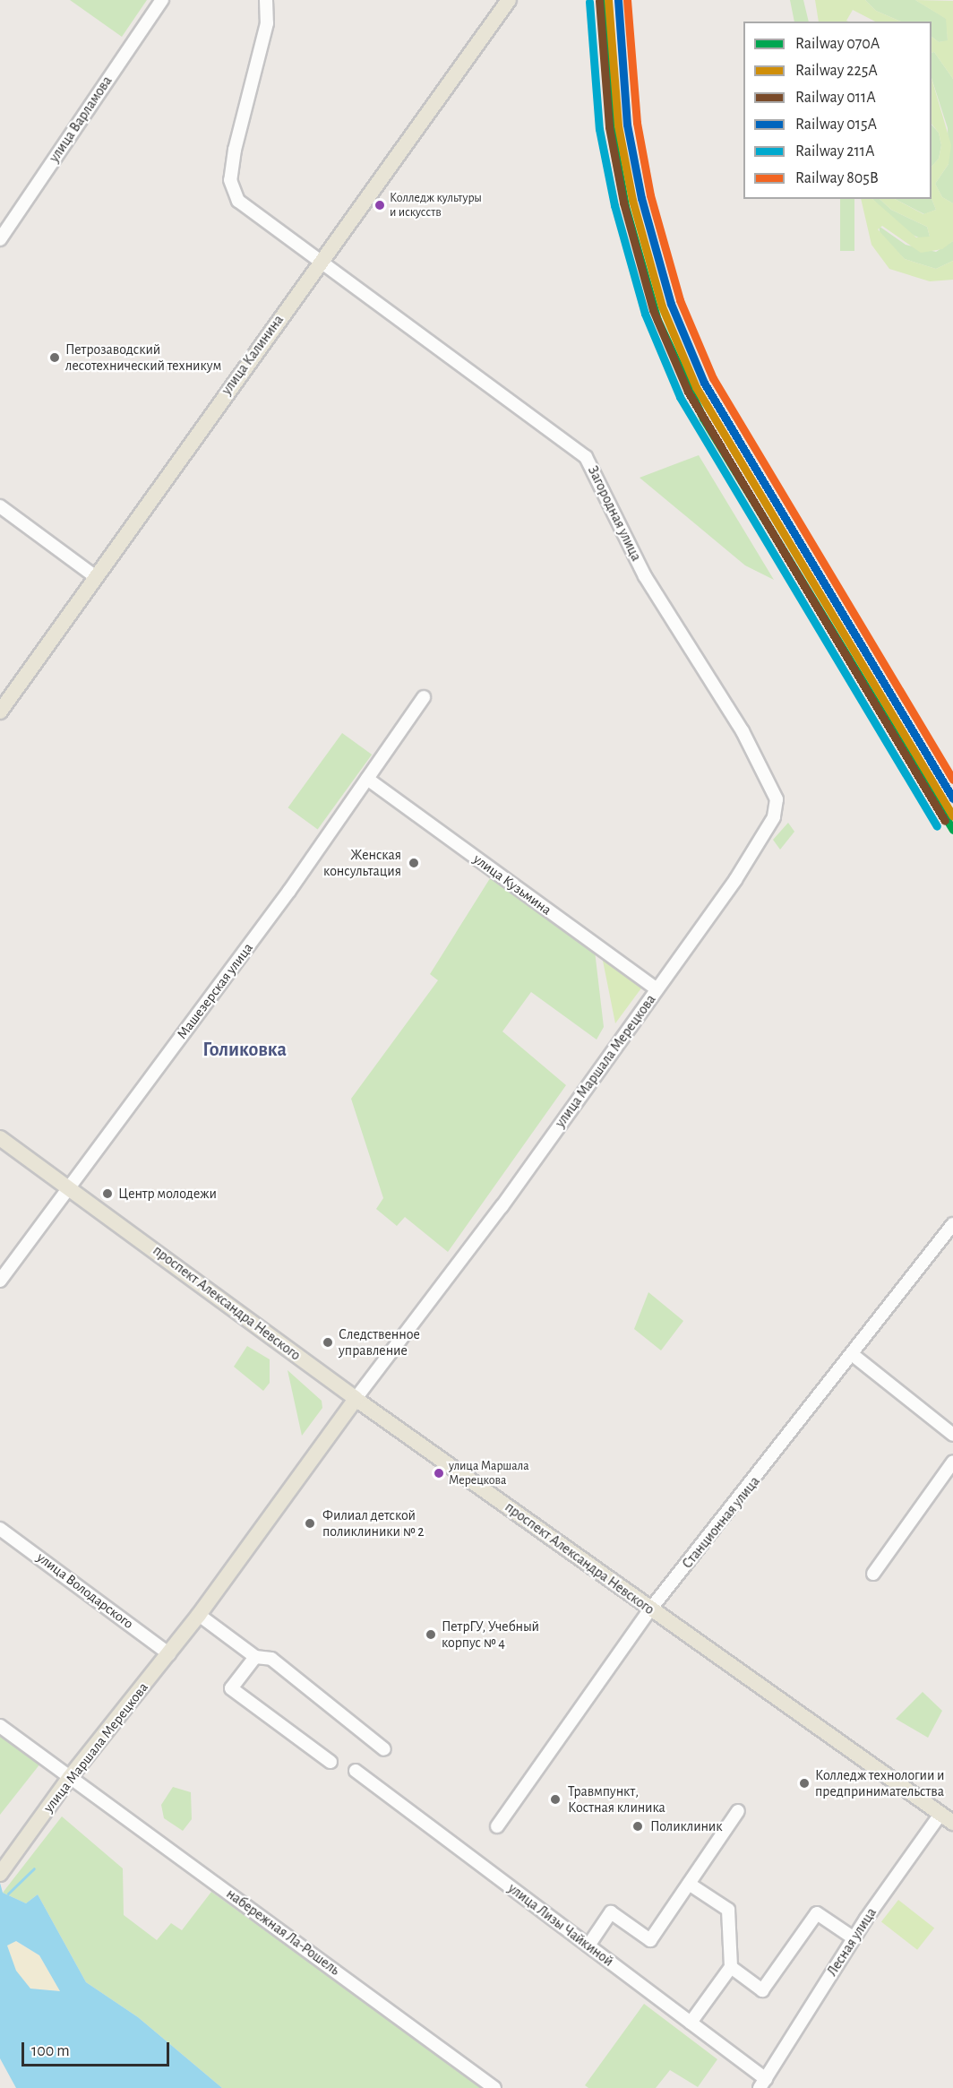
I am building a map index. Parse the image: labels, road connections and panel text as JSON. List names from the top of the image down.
{
  "streets": {
    "main road": ["улица Калинина", "улица Маршала Мерецкова", "проспект Александра Невского"],
    "street": [
      "улица Варламова",
      "Загородная улица",
      "улица Кузьмина",
      "Машезерская улица",
      "Станционная улица",
      "улица Володарского",
      "улица Лизы Чайкиной",
      "набережная Ла-Рошель",
      "Лесная улица"
    ]
  },
  "crossings": [
    ["улица Калинина", "Загородная улица"],
    ["Загородная улица", "улица Маршала Мерецкова"],
    ["улица Кузьмина", "Машезерская улица"],
    ["улица Кузьмина", "улица Маршала Мерецкова"],
    ["Машезерская улица", "проспект Александра Невского"],
    ["улица Маршала Мерецкова", "проспект Александра Невского"],
    ["улица Маршала Мерецкова", "улица Володарского"],
    ["улица Маршала Мерецкова", "набережная Ла-Рошель"],
    ["проспект Александра Невского", "Станционная улица"],
    ["проспект Александра Невского", "Лесная улица"],
    ["улица Лизы Чайкиной", "Лесная улица"]
  ],
  "districts": ["Голиковка"],
  "places": [
    "Колледж культуры и искусств",
    "Петрозаводский лесотехнический техникум",
    "Женская консультация",
    "Центр молодежи",
    "Следственное управление",
    "улица Маршала Мерецкова",
    "Филиал детской поликлиники № 2",
    "ПетрГУ, Учебный корпус № 4",
    "Колледж технологии и предпринимательства",
    "Травмпункт, Костная клиника",
    "Поликлиник"
  ],
  "lines": [
    "rail line 070А",
    "rail line 225А",
    "rail line 015А",
    "rail line 805В",
    "rail line 011А",
    "rail line 211А"
  ],
  "legend": [
    "Railway 070А",
    "Railway 225А",
    "Railway 011А",
    "Railway 015А",
    "Railway 211А",
    "Railway 805В"
  ],
  "scale_bar": "100 m"
}
